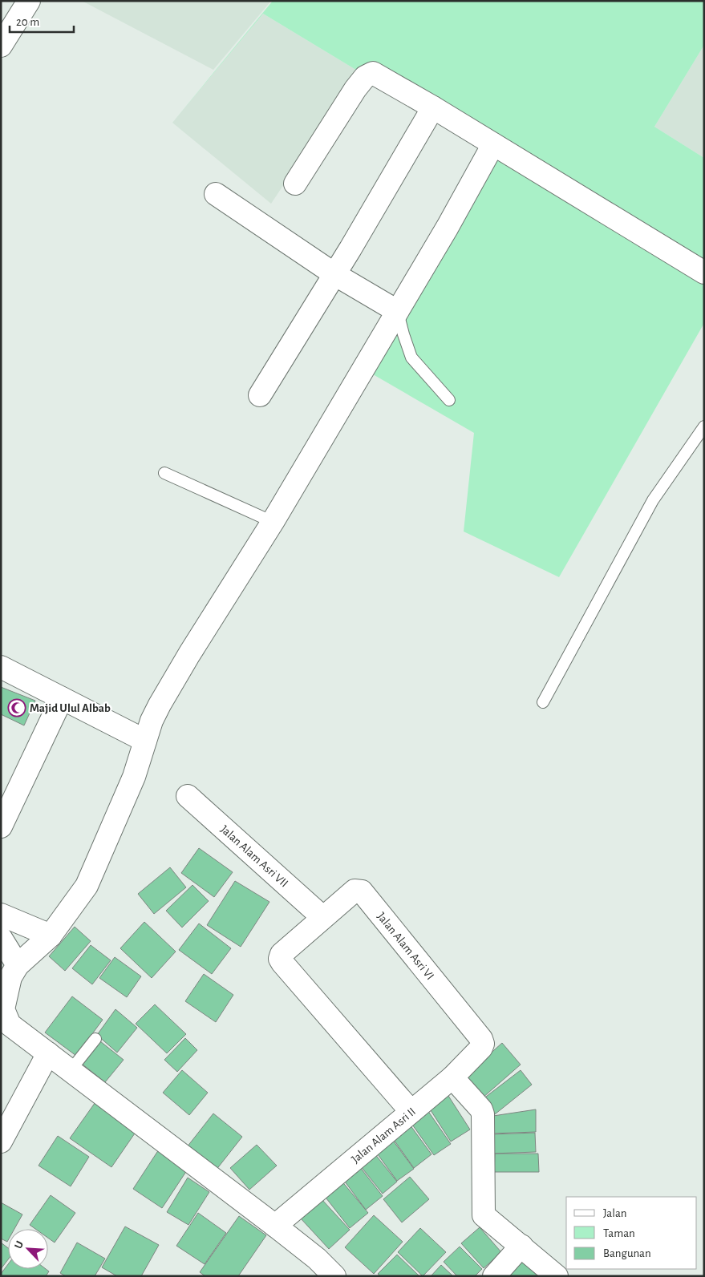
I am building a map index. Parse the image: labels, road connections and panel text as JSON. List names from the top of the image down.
{
  "streets": {
    "street": ["Jalan Alam Asri VII", "Jalan Alam Asri VI", "Jalan Alam Asri II"]
  },
  "crossings": [
    ["Jalan Alam Asri VII", "Jalan Alam Asri VI"],
    ["Jalan Alam Asri VI", "Jalan Alam Asri II"]
  ],
  "places": {
    "mosque": ["Majid Ulul Albab"]
  },
  "legend": ["Jalan", "Taman", "Bangunan"],
  "scale_bar": "20 m",
  "north": "top left"
}
